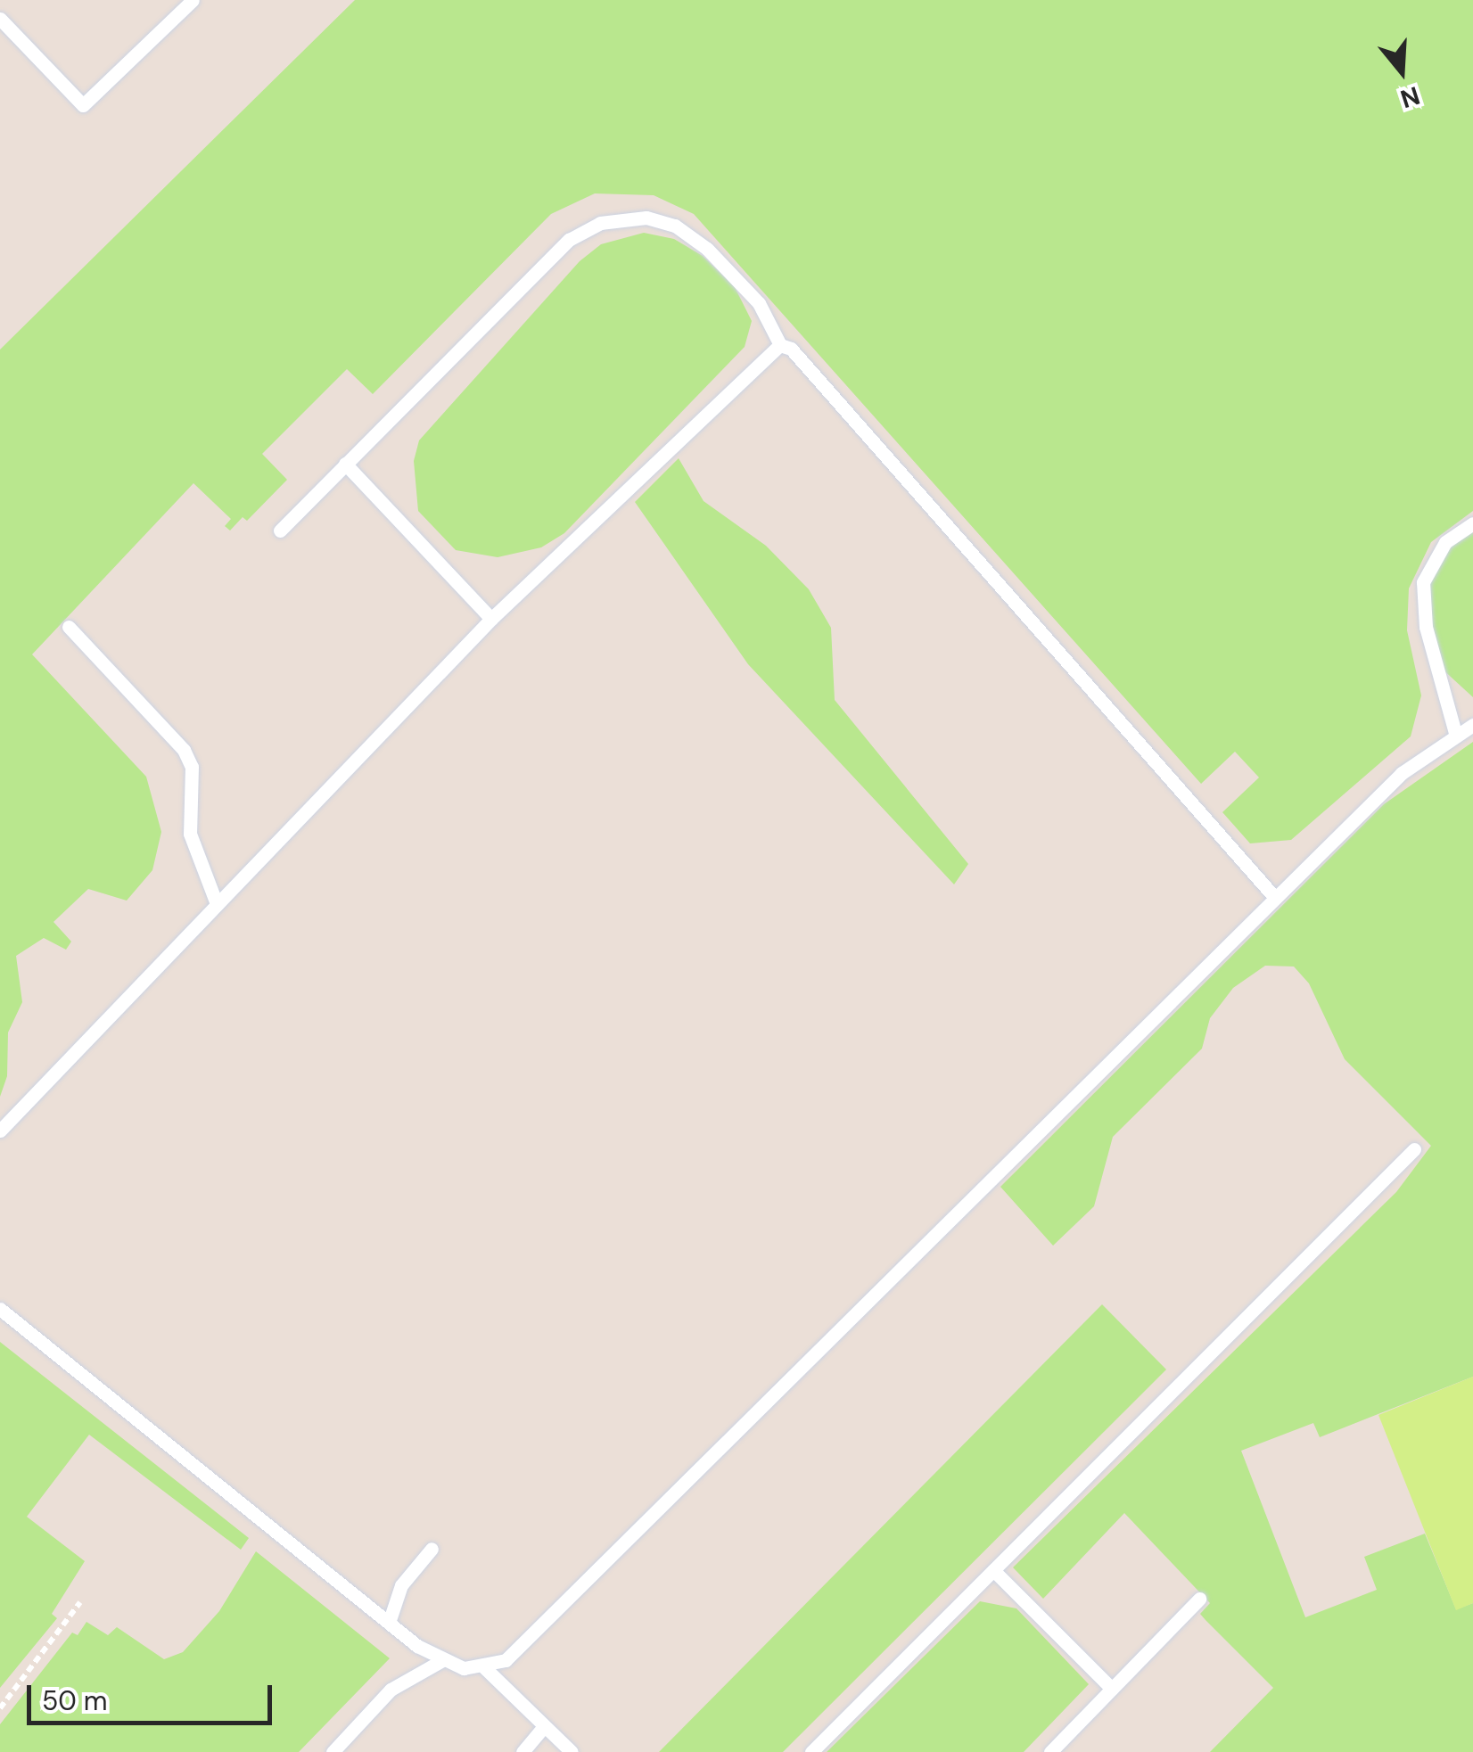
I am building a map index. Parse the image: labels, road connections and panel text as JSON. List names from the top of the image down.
{
  "scale_bar": "50 m",
  "north": "bottom"
}
